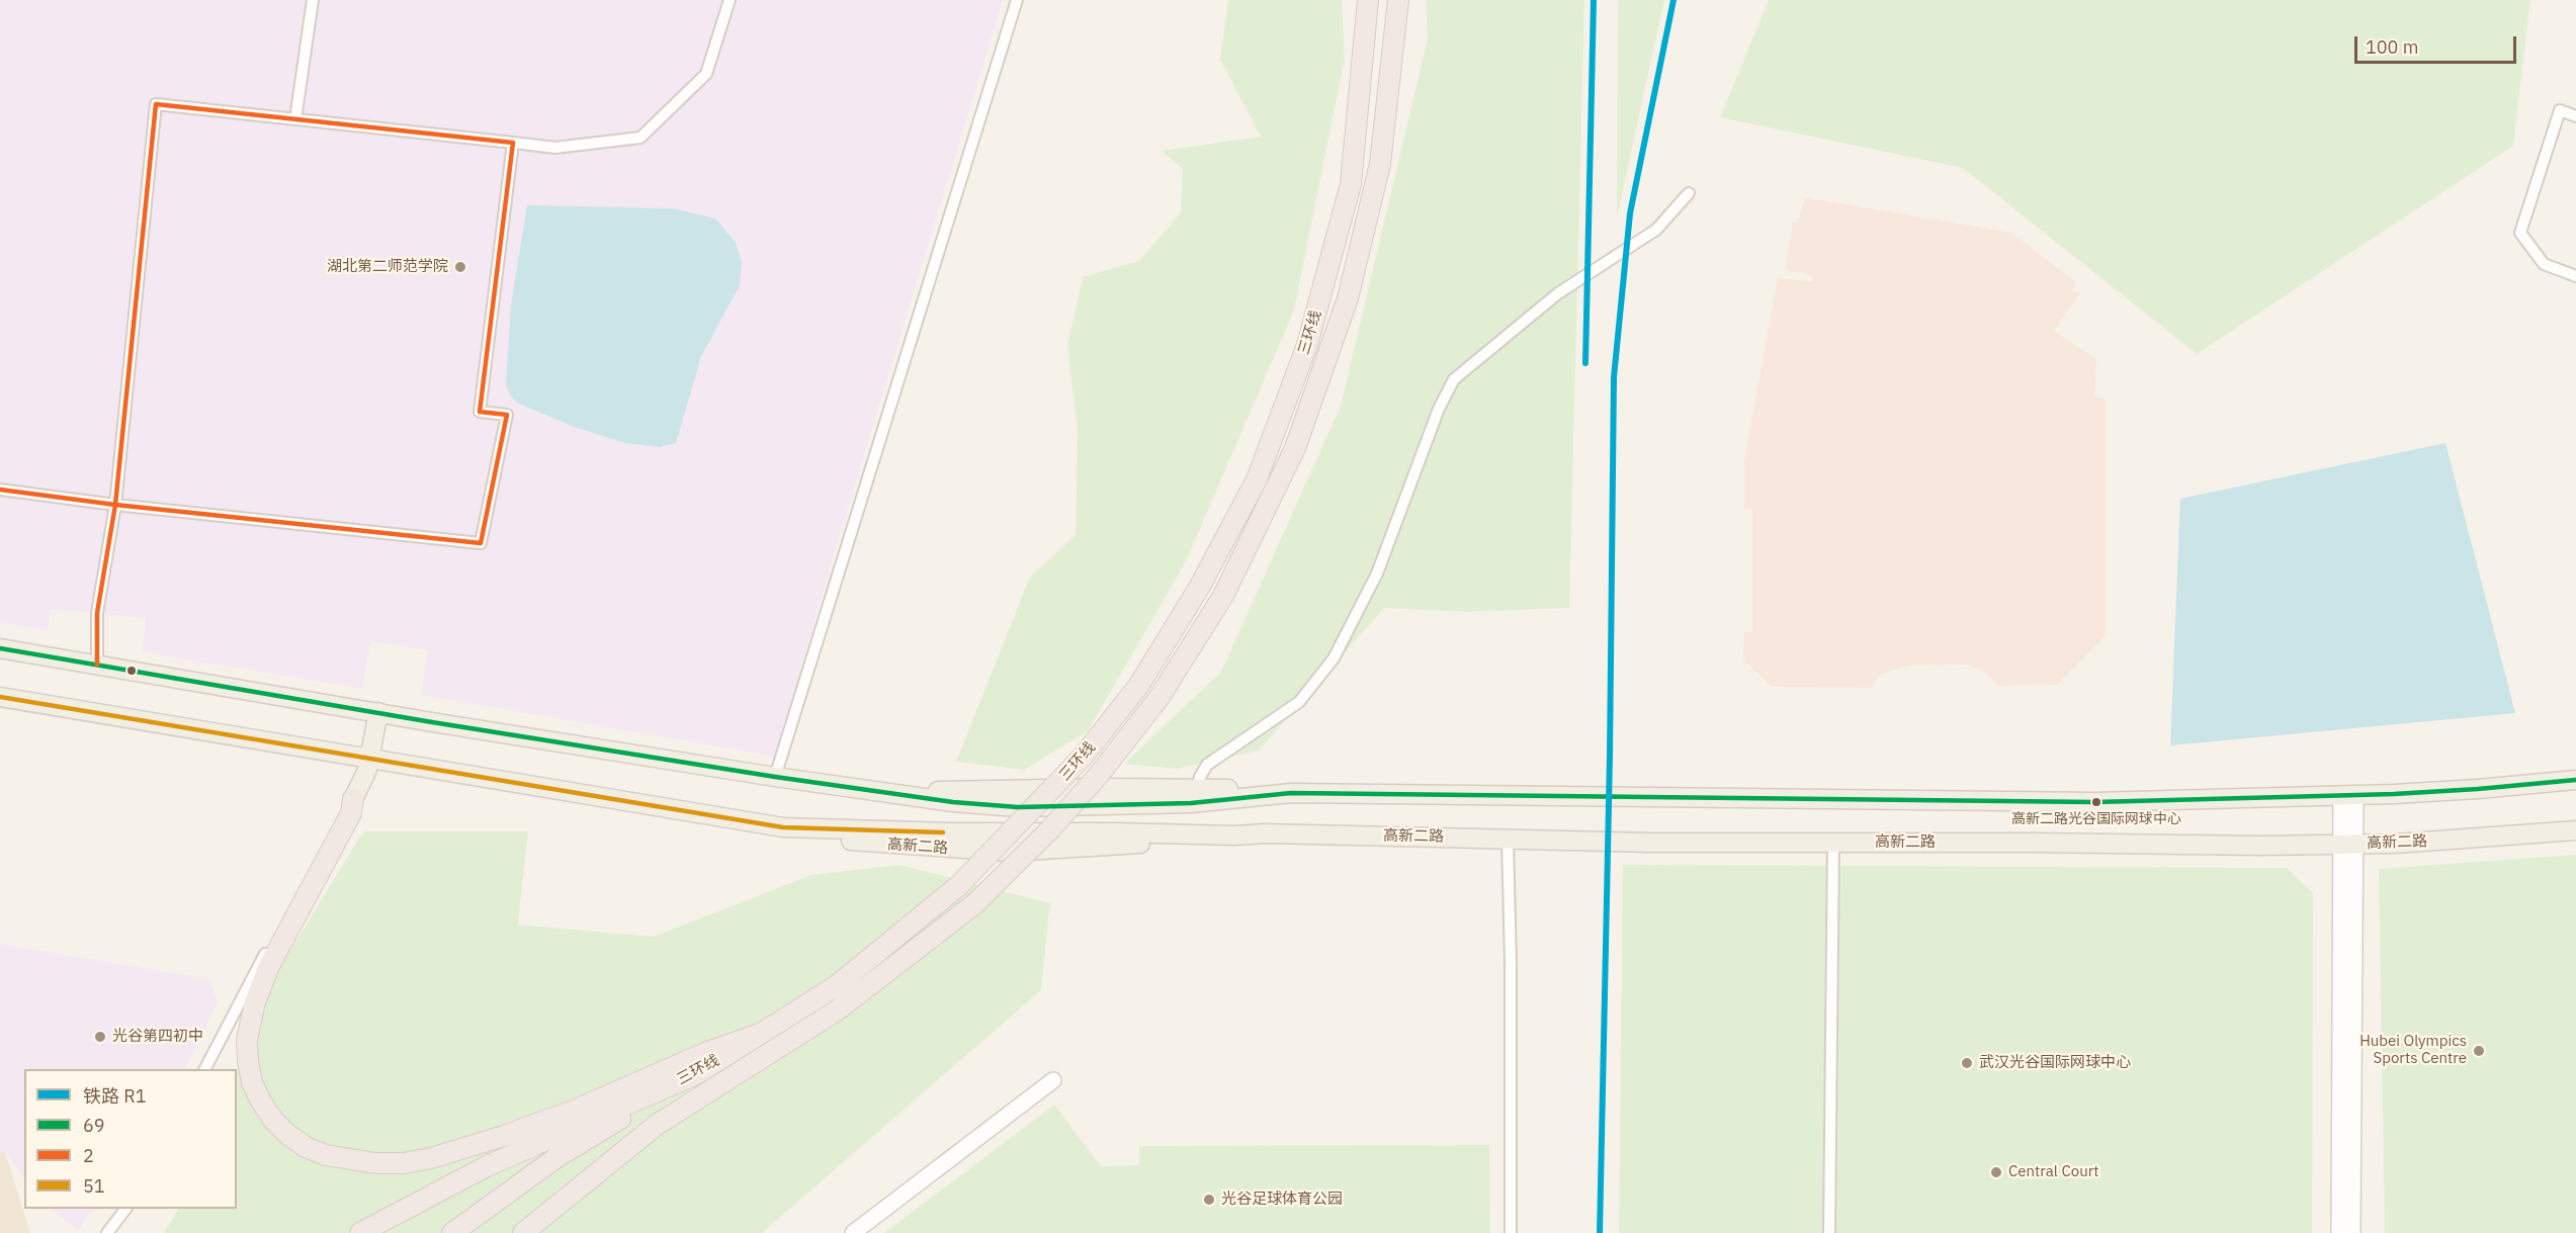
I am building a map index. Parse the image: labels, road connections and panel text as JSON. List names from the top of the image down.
{
  "streets": {
    "highway": ["三环线"],
    "main road": ["高新二路"]
  },
  "places": [
    "湖北第二师范学院",
    "高新二路光谷国际网球中心",
    "光谷第四初中",
    "Hubei Olympics Sports Centre",
    "武汉光谷国际网球中心",
    "Central Court",
    "光谷足球体育公园"
  ],
  "lines": [
    "rail line R1",
    "transit line 2",
    "transit line 69",
    "transit line 51"
  ],
  "legend": [
    "铁路 R1",
    "69",
    "2",
    "51"
  ],
  "scale_bar": "100 m"
}
